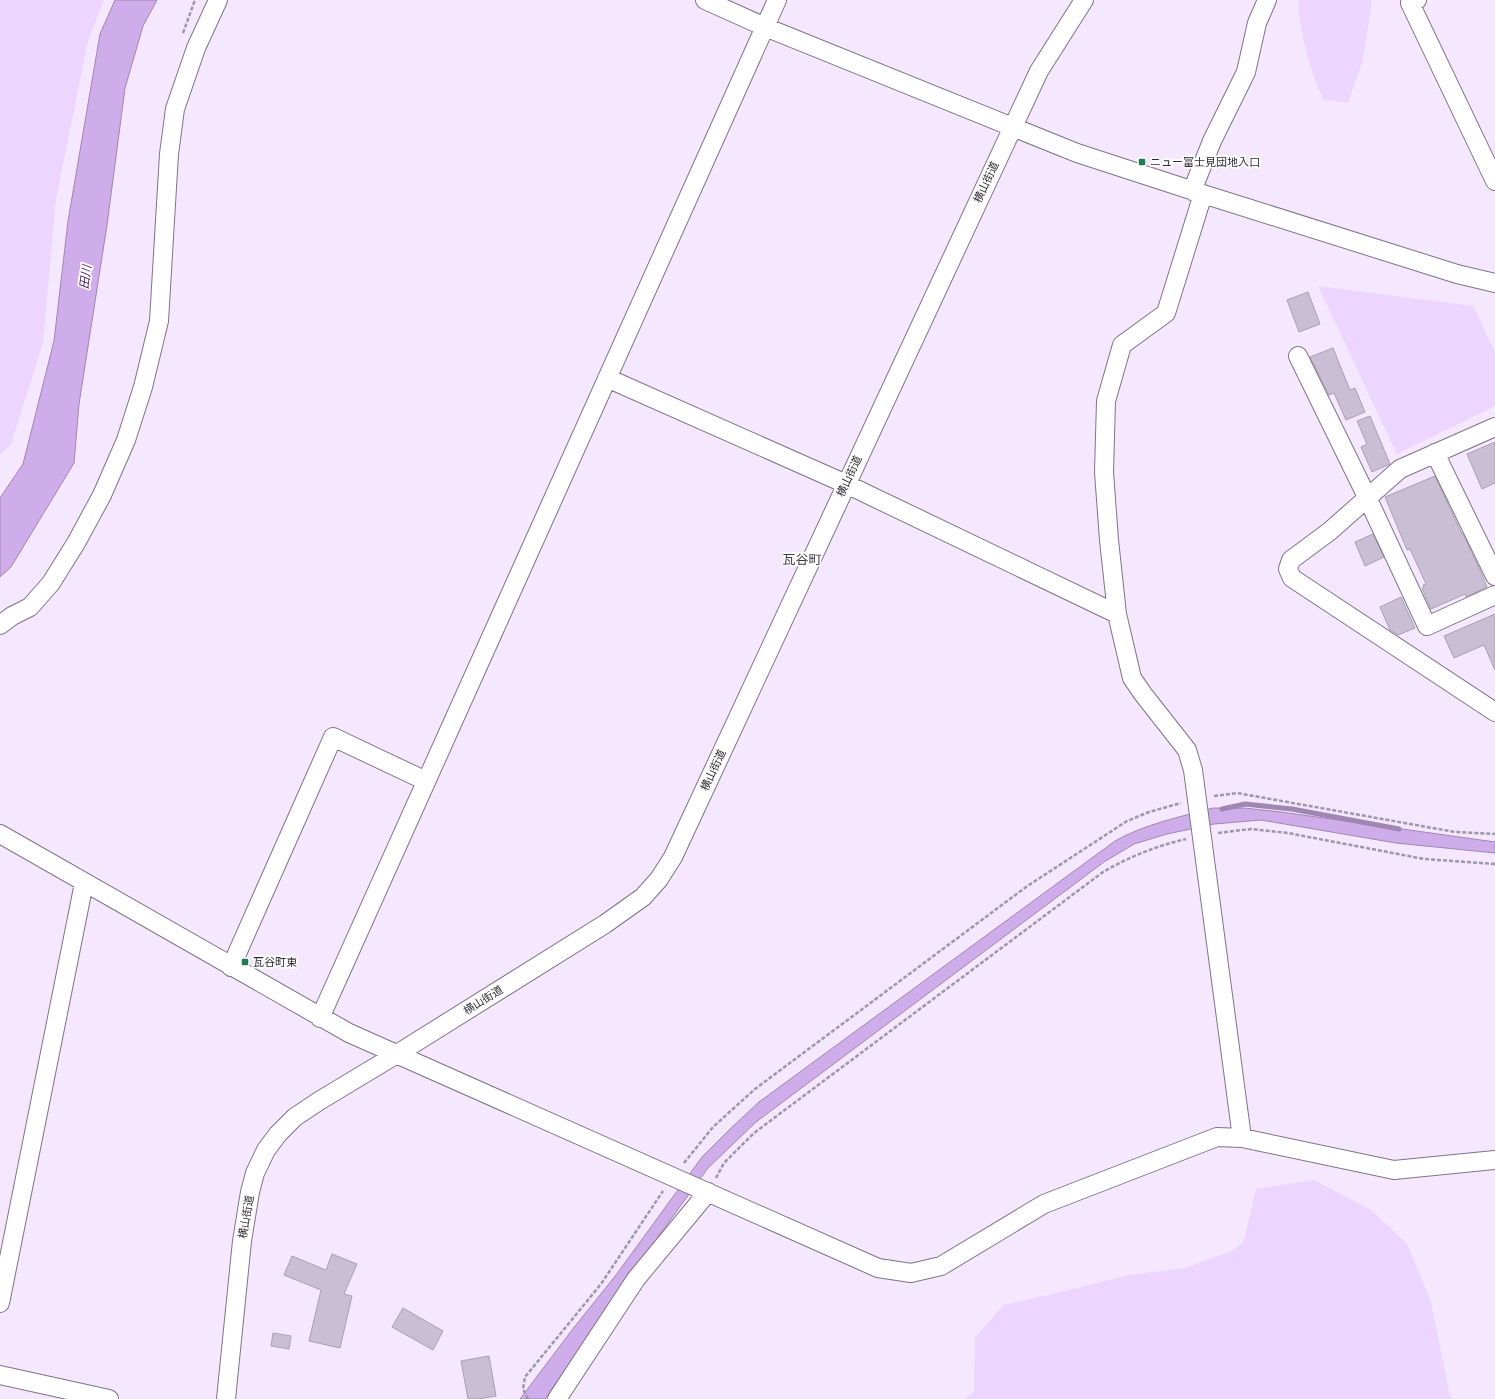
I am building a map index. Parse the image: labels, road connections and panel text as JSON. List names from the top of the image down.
{
  "streets": {
    "street": ["横山街道"]
  },
  "districts": ["瓦谷町"],
  "water": ["田川"],
  "places": {
    "transit": ["ニュー富士見団地入口", "瓦谷町東"]
  }
}
